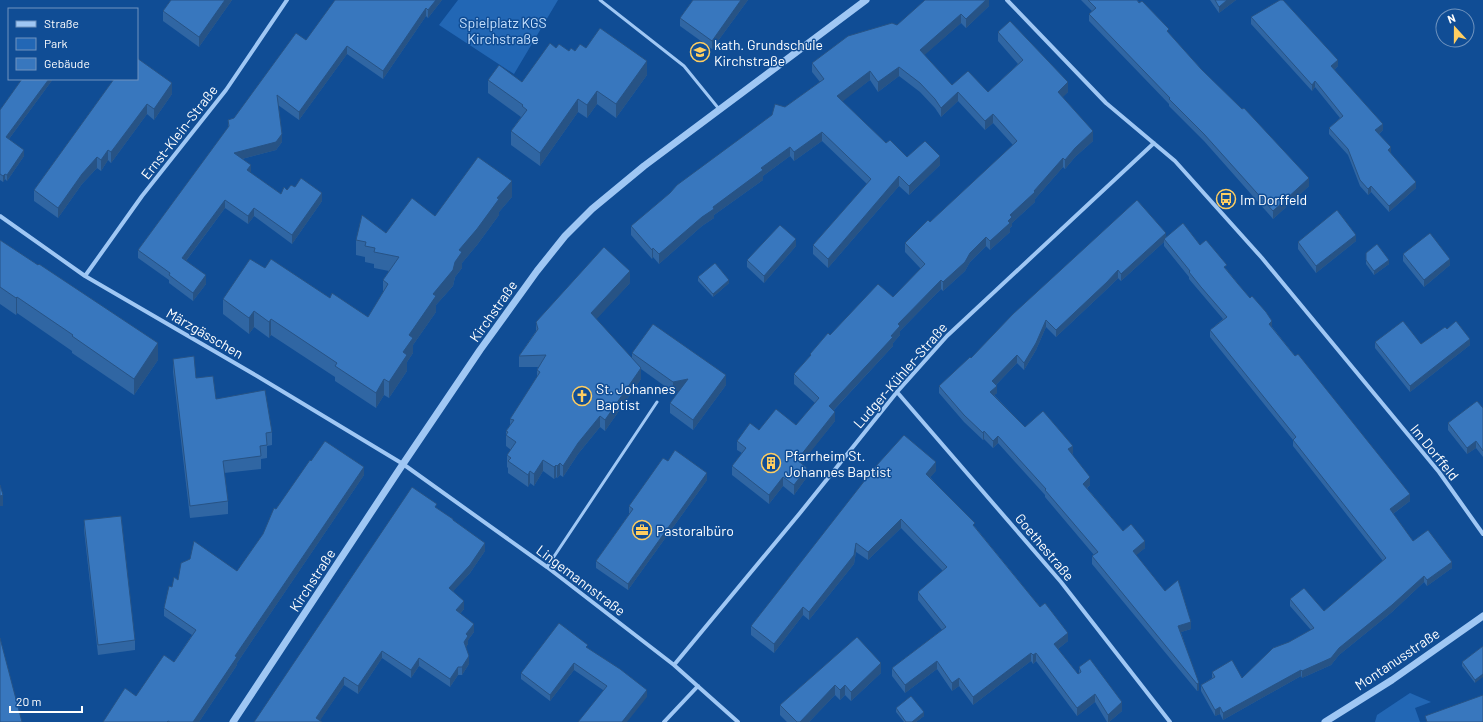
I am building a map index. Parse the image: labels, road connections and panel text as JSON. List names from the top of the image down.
{
  "streets": {
    "street": [
      "Ernst-Klein-Straße",
      "Kirchstraße",
      "Märzgässchen",
      "Ludger-Kühler-Straße",
      "Im Dorffeld",
      "Goethestraße",
      "Lingemannstraße",
      "Montanusstraße"
    ]
  },
  "crossings": [
    ["Ernst-Klein-Straße", "Märzgässchen"],
    ["Kirchstraße", "Märzgässchen"],
    ["Kirchstraße", "Lingemannstraße"],
    ["Märzgässchen", "Lingemannstraße"],
    ["Ludger-Kühler-Straße", "Im Dorffeld"],
    ["Ludger-Kühler-Straße", "Goethestraße"],
    ["Ludger-Kühler-Straße", "Lingemannstraße"]
  ],
  "parks": ["Spielplatz KGS Kirchstraße"],
  "places": {
    "school or university": ["kath. Grundschule Kirchstraße"],
    "bus stop": ["Im Dorffeld"],
    "church": ["St. Johannes Baptist"],
    "building": ["Pfarrheim St. Johannes Baptist"],
    "office": ["Pastoralbüro"]
  },
  "legend": ["Straße", "Park", "Gebäude"],
  "scale_bar": "20 m",
  "north": "top"
}
